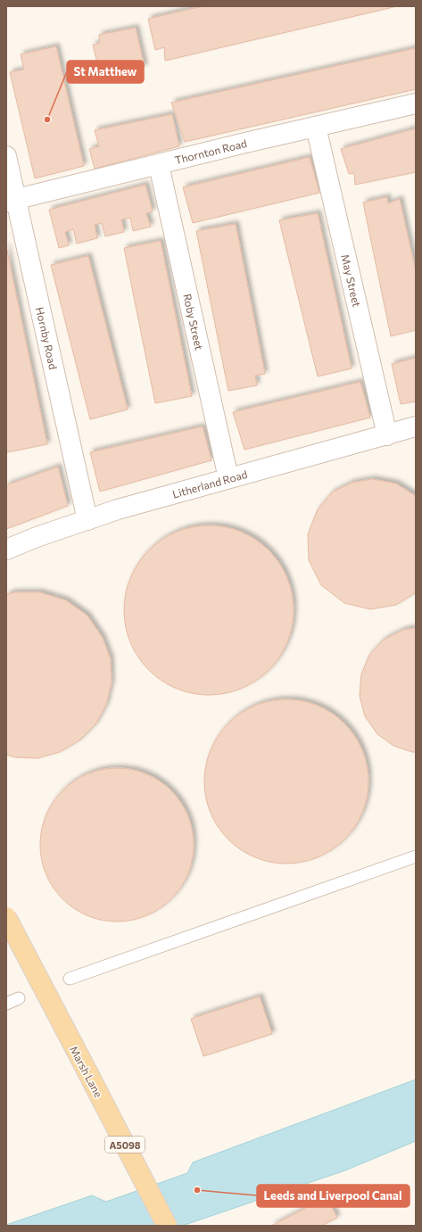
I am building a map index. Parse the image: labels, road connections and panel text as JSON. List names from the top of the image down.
{
  "streets": {
    "main road": ["Marsh Lane", "A5098"],
    "street": [
      "Thornton Road",
      "May Street",
      "Roby Street",
      "Hornby Road",
      "Litherland Road"
    ]
  },
  "crossings": [
    ["Thornton Road", "May Street"],
    ["Thornton Road", "Roby Street"],
    ["Thornton Road", "Hornby Road"],
    ["May Street", "Litherland Road"],
    ["Roby Street", "Litherland Road"],
    ["Hornby Road", "Litherland Road"]
  ],
  "places": ["St Matthew", "Leeds and Liverpool Canal"]
}
